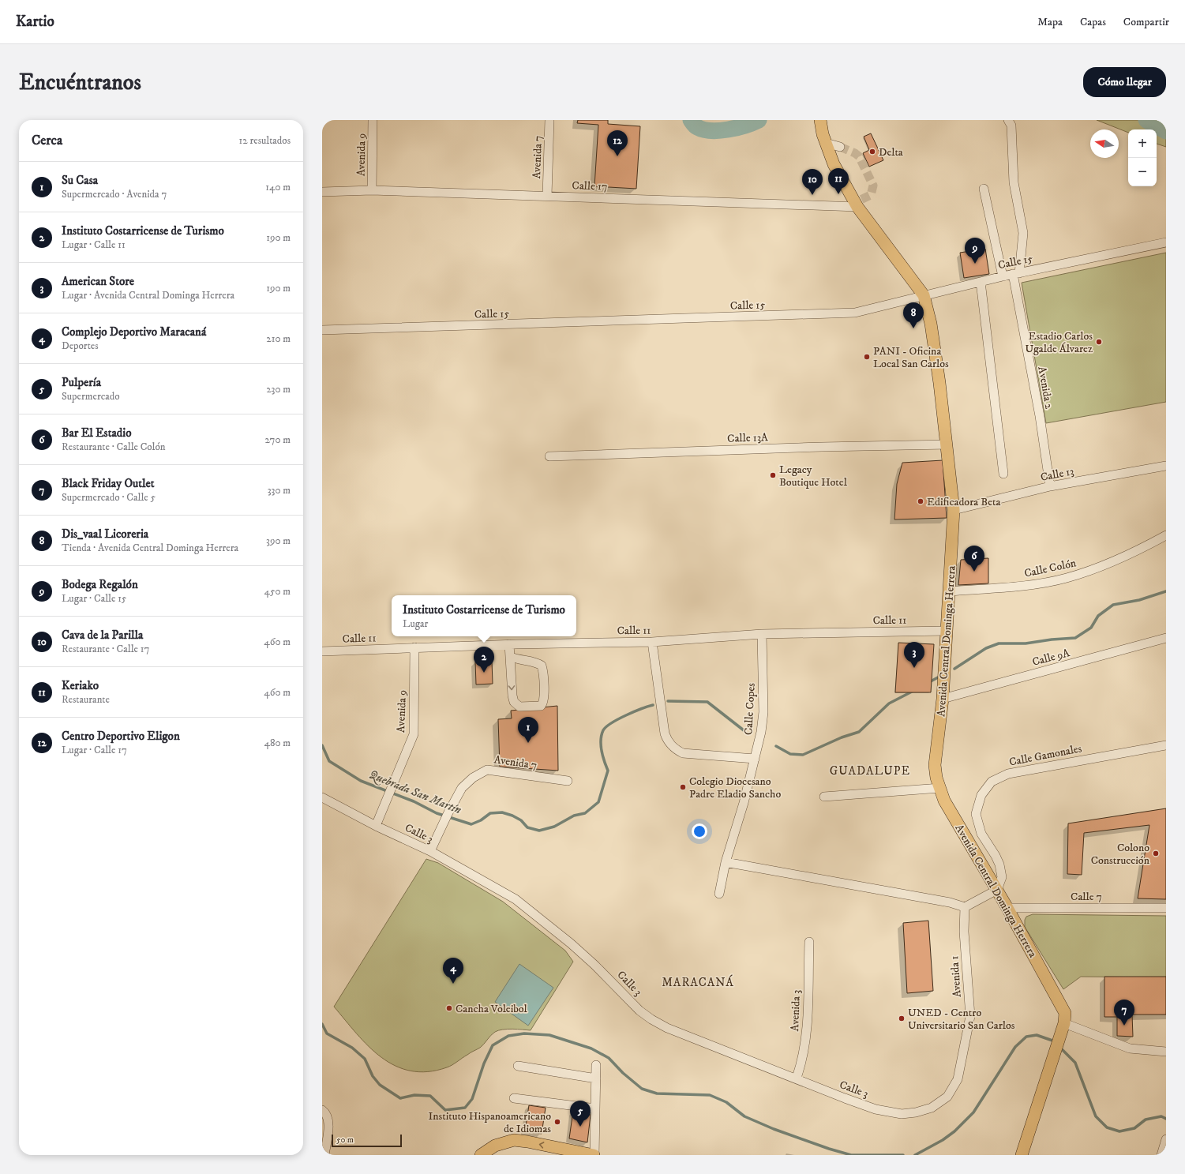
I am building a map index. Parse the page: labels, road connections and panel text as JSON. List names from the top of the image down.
{
  "streets": {
    "main road": ["Avenida Central Dominga Herrera"],
    "street": [
      "Avenida 9",
      "Avenida 7",
      "Calle 17",
      "Calle 15",
      "Avenida 2",
      "Calle 13A",
      "Calle 13",
      "Calle Colón",
      "Calle 11",
      "Calle 9A",
      "Calle Copes",
      "Calle Gamonales",
      "Calle 3",
      "Calle 7",
      "Avenida 1",
      "Avenida 3"
    ]
  },
  "crossings": [
    ["Avenida 9", "Calle 17"],
    ["Avenida 9", "Calle 11"],
    ["Avenida 9", "Calle 3"],
    ["Avenida 7", "Calle 17"],
    ["Avenida 7", "Calle 3"],
    ["Calle 17", "Avenida Central Dominga Herrera"],
    ["Calle 15", "Avenida 2"],
    ["Calle 15", "Avenida Central Dominga Herrera"],
    ["Avenida 2", "Calle 13"],
    ["Calle 13A", "Avenida Central Dominga Herrera"],
    ["Calle 13", "Avenida Central Dominga Herrera"],
    ["Calle Colón", "Avenida Central Dominga Herrera"],
    ["Calle 11", "Avenida Central Dominga Herrera"],
    ["Calle 11", "Calle Copes"],
    ["Avenida Central Dominga Herrera", "Calle 9A"],
    ["Avenida Central Dominga Herrera", "Calle Gamonales"],
    ["Avenida Central Dominga Herrera", "Calle 7"],
    ["Calle 3", "Avenida 1"],
    ["Calle 3", "Avenida 3"]
  ],
  "districts": ["GUADALUPE", "MARACANÁ"],
  "water": ["Quebrada San Martín"],
  "places": [
    "Delta",
    "Estadio Carlos Ugalde Álvarez",
    "PANI - Oficina Local San Carlos",
    "Legacy Boutique Hotel",
    "Edificadora Beta",
    "Colegio Diocesano Padre Eladio Sancho",
    "Colono Construcción",
    "Cancha Voleibol",
    "UNED - Centro Universitario San Carlos",
    "Instituto Hispanoamericano de Idiomas"
  ],
  "scale_bar": "50 m",
  "north": "left",
  "page": {
    "header": "Kartio",
    "nav": ["Mapa", "Capas", "Compartir"],
    "buttons": "Cómo llegar",
    "title": "Encuéntranos",
    "heading": ["Cerca", "12 resultados"],
    "map_buttons": ["+", "−"],
    "pins": [
      "12",
      "11",
      "10",
      "9",
      "8",
      "6",
      "3",
      "2",
      "1",
      "4",
      "7",
      "5"
    ],
    "list": [
      {
        "mark": "1",
        "name": "Su Casa",
        "note": "Supermercado · Avenida 7",
        "value": "140 m"
      },
      {
        "mark": "2",
        "name": "Instituto Costarricense de Turismo",
        "note": "Lugar · Calle 11",
        "value": "190 m"
      },
      {
        "mark": "3",
        "name": "American Store",
        "note": "Lugar · Avenida Central Dominga Herrera",
        "value": "190 m"
      },
      {
        "mark": "4",
        "name": "Complejo Deportivo Maracaná",
        "note": "Deportes",
        "value": "210 m"
      },
      {
        "mark": "5",
        "name": "Pulpería",
        "note": "Supermercado",
        "value": "230 m"
      },
      {
        "mark": "6",
        "name": "Bar El Estadio",
        "note": "Restaurante · Calle Colón",
        "value": "270 m"
      },
      {
        "mark": "7",
        "name": "Black Friday Outlet",
        "note": "Supermercado · Calle 5",
        "value": "330 m"
      },
      {
        "mark": "8",
        "name": "Dis_vaal Licoreria",
        "note": "Tienda · Avenida Central Dominga Herrera",
        "value": "390 m"
      },
      {
        "mark": "9",
        "name": "Bodega Regalón",
        "note": "Lugar · Calle 15",
        "value": "450 m"
      },
      {
        "mark": "10",
        "name": "Cava de la Parilla",
        "note": "Restaurante · Calle 17",
        "value": "460 m"
      },
      {
        "mark": "11",
        "name": "Keriako",
        "note": "Restaurante",
        "value": "460 m"
      },
      {
        "mark": "12",
        "name": "Centro Deportivo Eligon",
        "note": "Lugar · Calle 17",
        "value": "480 m"
      }
    ],
    "popup": ["Instituto Costarricense de Turismo", "Lugar"],
    "scale": "50 m"
  }
}
